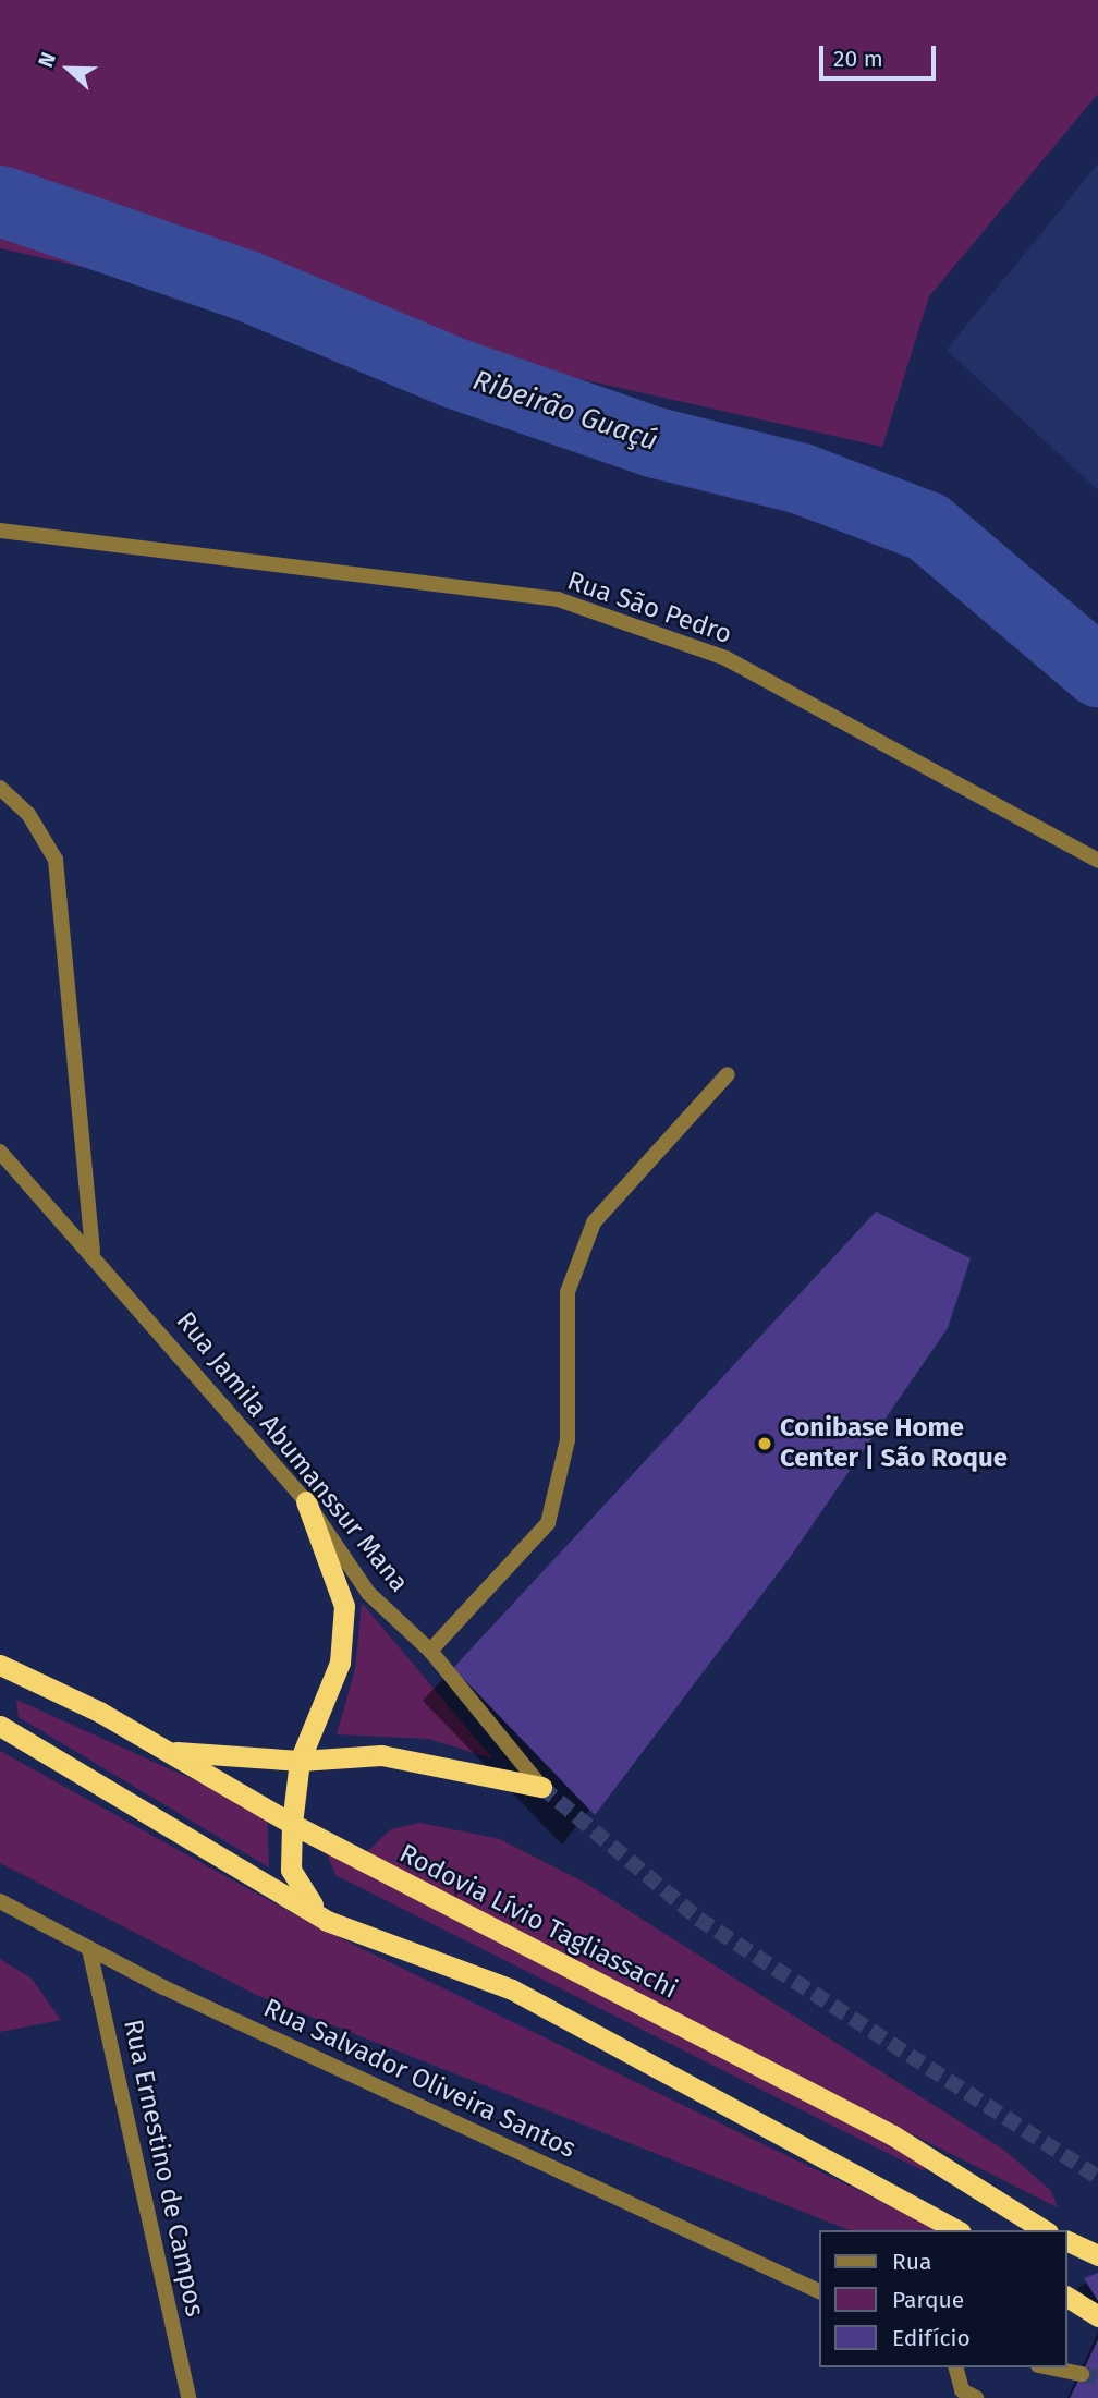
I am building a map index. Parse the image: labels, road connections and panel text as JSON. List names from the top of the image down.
{
  "streets": {
    "highway": ["Rodovia Lívio Tagliassachi"],
    "street": [
      "Rua São Pedro",
      "Rua Jamila Abumanssur Mana",
      "Rua Salvador Oliveira Santos",
      "Rua Ernestino de Campos"
    ]
  },
  "crossings": [
    ["Rua Salvador Oliveira Santos", "Rua Ernestino de Campos"]
  ],
  "water": ["Ribeirão Guaçú"],
  "places": ["Conibase Home Center | São Roque"],
  "legend": ["Rua", "Parque", "Edifício"],
  "scale_bar": "20 m",
  "north": "left"
}
